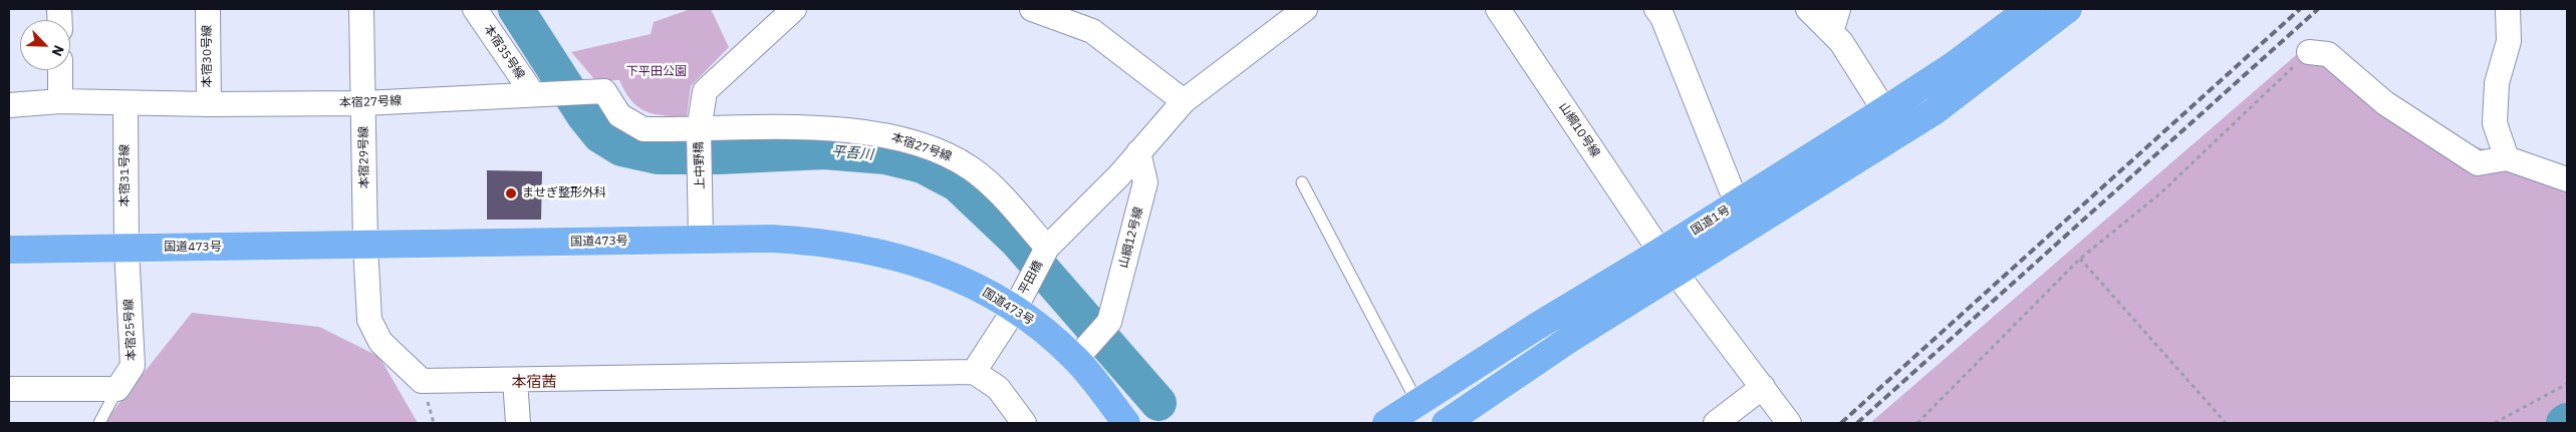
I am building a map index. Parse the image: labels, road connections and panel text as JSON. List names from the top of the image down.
{
  "streets": {
    "highway": ["国道1号", "国道473号"],
    "street": [
      "本宿35号線",
      "本宿30号線",
      "本宿27号線",
      "山綱10号線",
      "本宿29号線",
      "上中野橋",
      "本宿31号線",
      "山綱12号線",
      "平田橋",
      "本宿25号線"
    ]
  },
  "crossings": [
    ["本宿35号線", "本宿27号線"],
    ["本宿30号線", "本宿27号線"],
    ["本宿27号線", "本宿29号線"],
    ["本宿27号線", "上中野橋"],
    ["本宿27号線", "本宿31号線"],
    ["本宿27号線", "平田橋"],
    ["山綱10号線", "国道1号"],
    ["本宿29号線", "国道473号"],
    ["本宿29号線", "平田橋"],
    ["上中野橋", "国道473号"],
    ["本宿31号線", "国道473号"],
    ["本宿31号線", "本宿25号線"],
    ["山綱12号線", "国道473号"],
    ["山綱12号線", "平田橋"],
    ["国道473号", "平田橋"],
    ["国道473号", "本宿25号線"]
  ],
  "districts": ["本宿茜"],
  "water": ["平吾川"],
  "parks": ["下平田公園"],
  "places": ["ませぎ整形外科"],
  "north": "bottom right"
}
